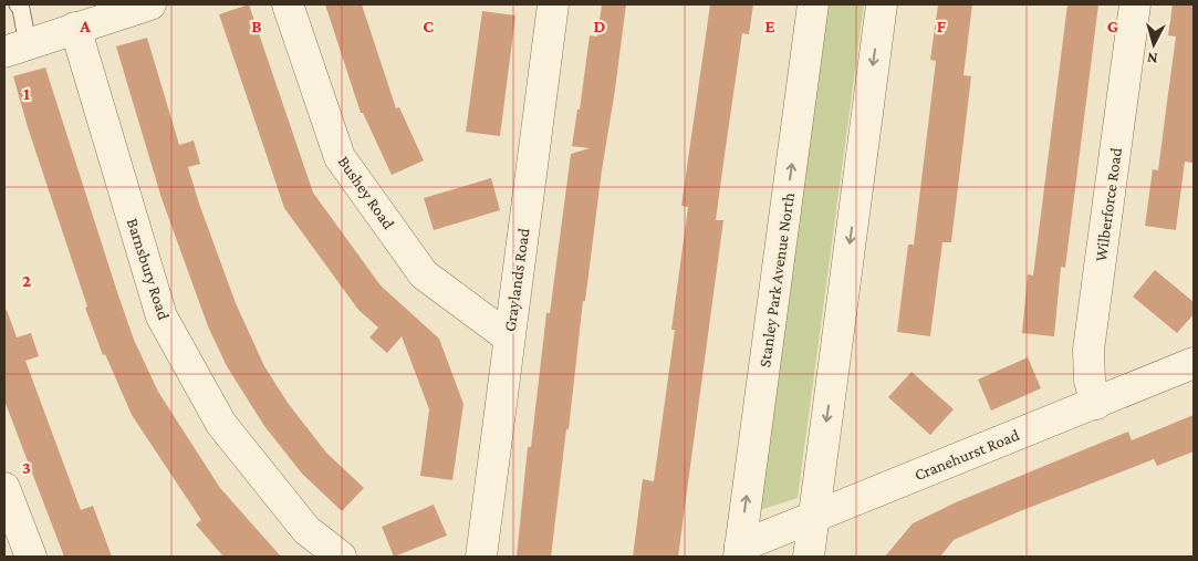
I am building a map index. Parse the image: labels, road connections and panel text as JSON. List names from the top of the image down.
{
  "streets": {
    "street": [
      "Bushey Road",
      "Wilberforce Road",
      "Barnsbury Road",
      "Graylands Road",
      "Stanley Park Avenue North",
      "Cranehurst Road"
    ]
  },
  "crossings": [
    ["Bushey Road", "Graylands Road"],
    ["Wilberforce Road", "Cranehurst Road"],
    ["Stanley Park Avenue North", "Cranehurst Road"]
  ],
  "north": "bottom",
  "grid": {
    "columns": [
      "A",
      "B",
      "C",
      "D",
      "E",
      "F",
      "G"
    ],
    "rows": ["1", "2", "3"]
  }
}
